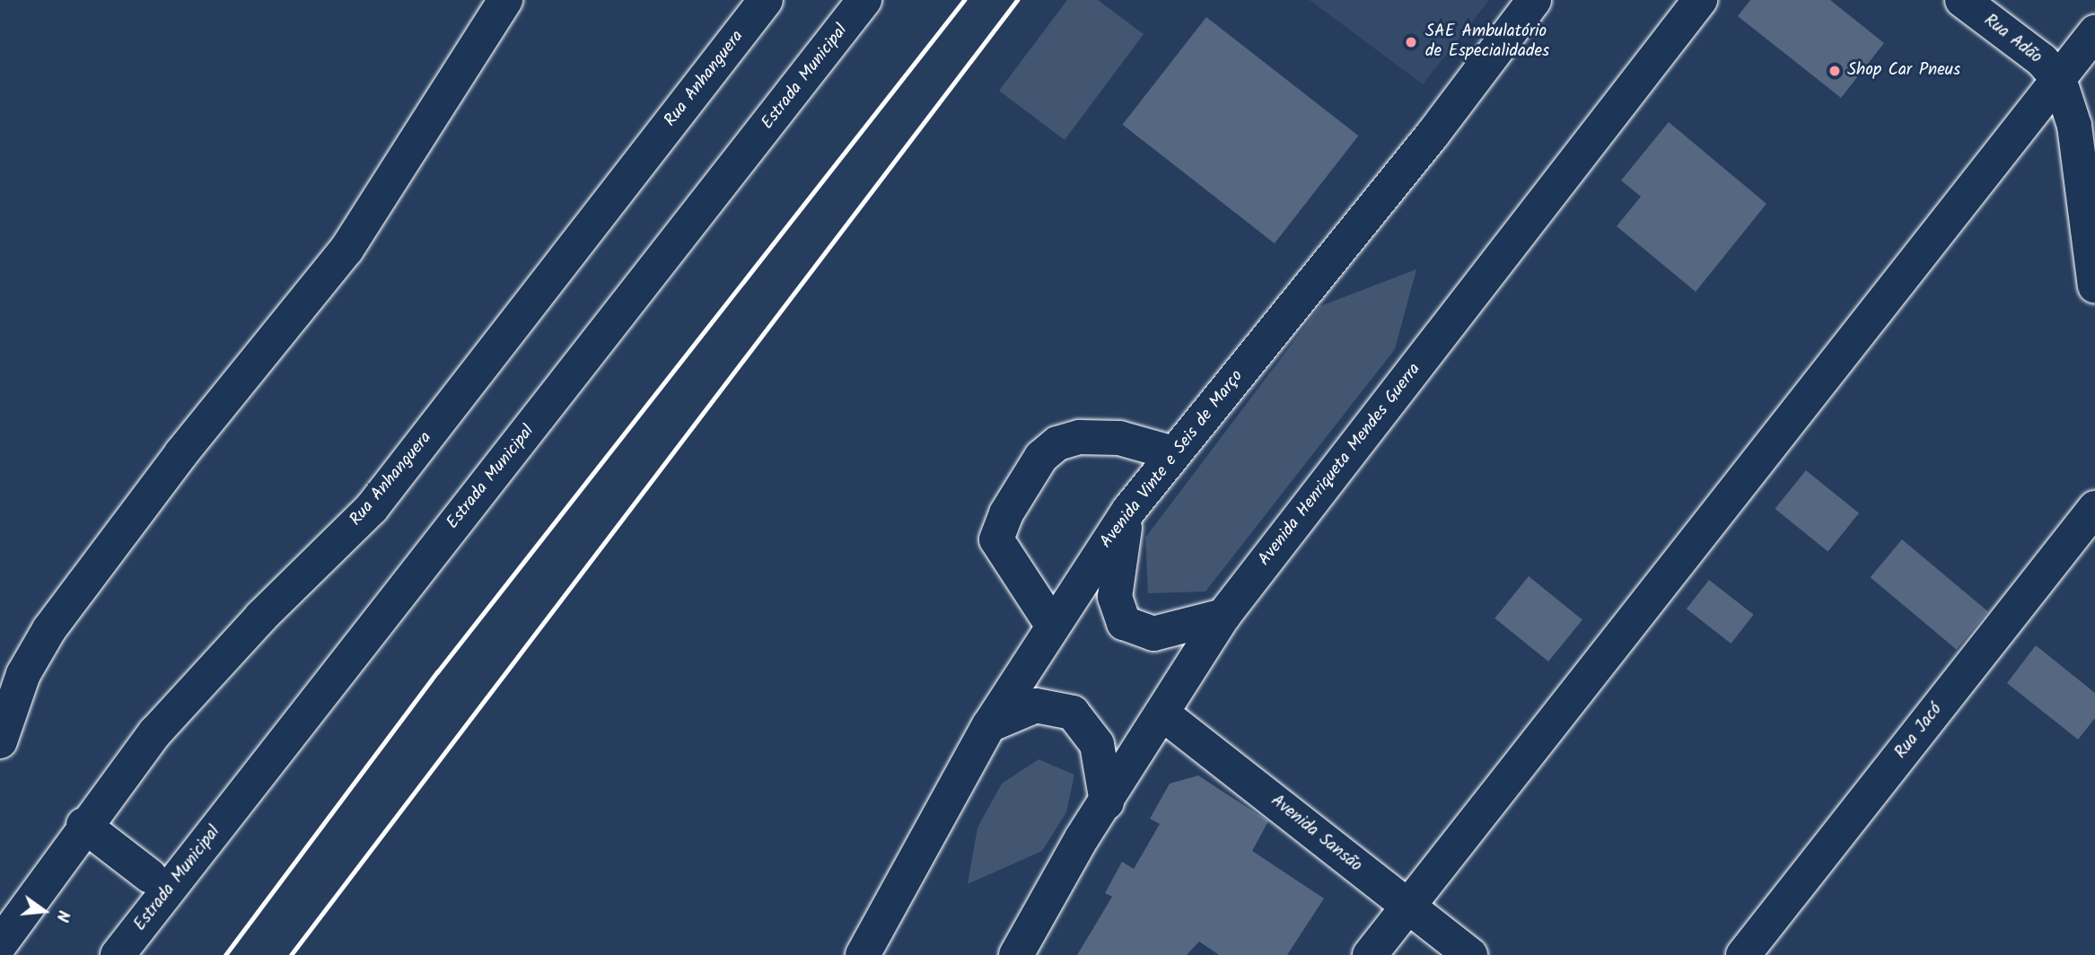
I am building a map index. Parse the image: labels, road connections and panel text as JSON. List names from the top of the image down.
{
  "streets": {
    "main road": [
      "Rua Adão",
      "Estrada Municipal",
      "Rua Anhanguera",
      "Avenida Vinte e Seis de Março",
      "Avenida Henriqueta Mendes Guerra",
      "Rua Jacó",
      "Avenida Sansão"
    ]
  },
  "crossings": [
    ["Avenida Henriqueta Mendes Guerra", "Avenida Sansão"]
  ],
  "places": ["SAE Ambulatório de Especialidades", "Shop Car Pneus"],
  "north": "right"
}
